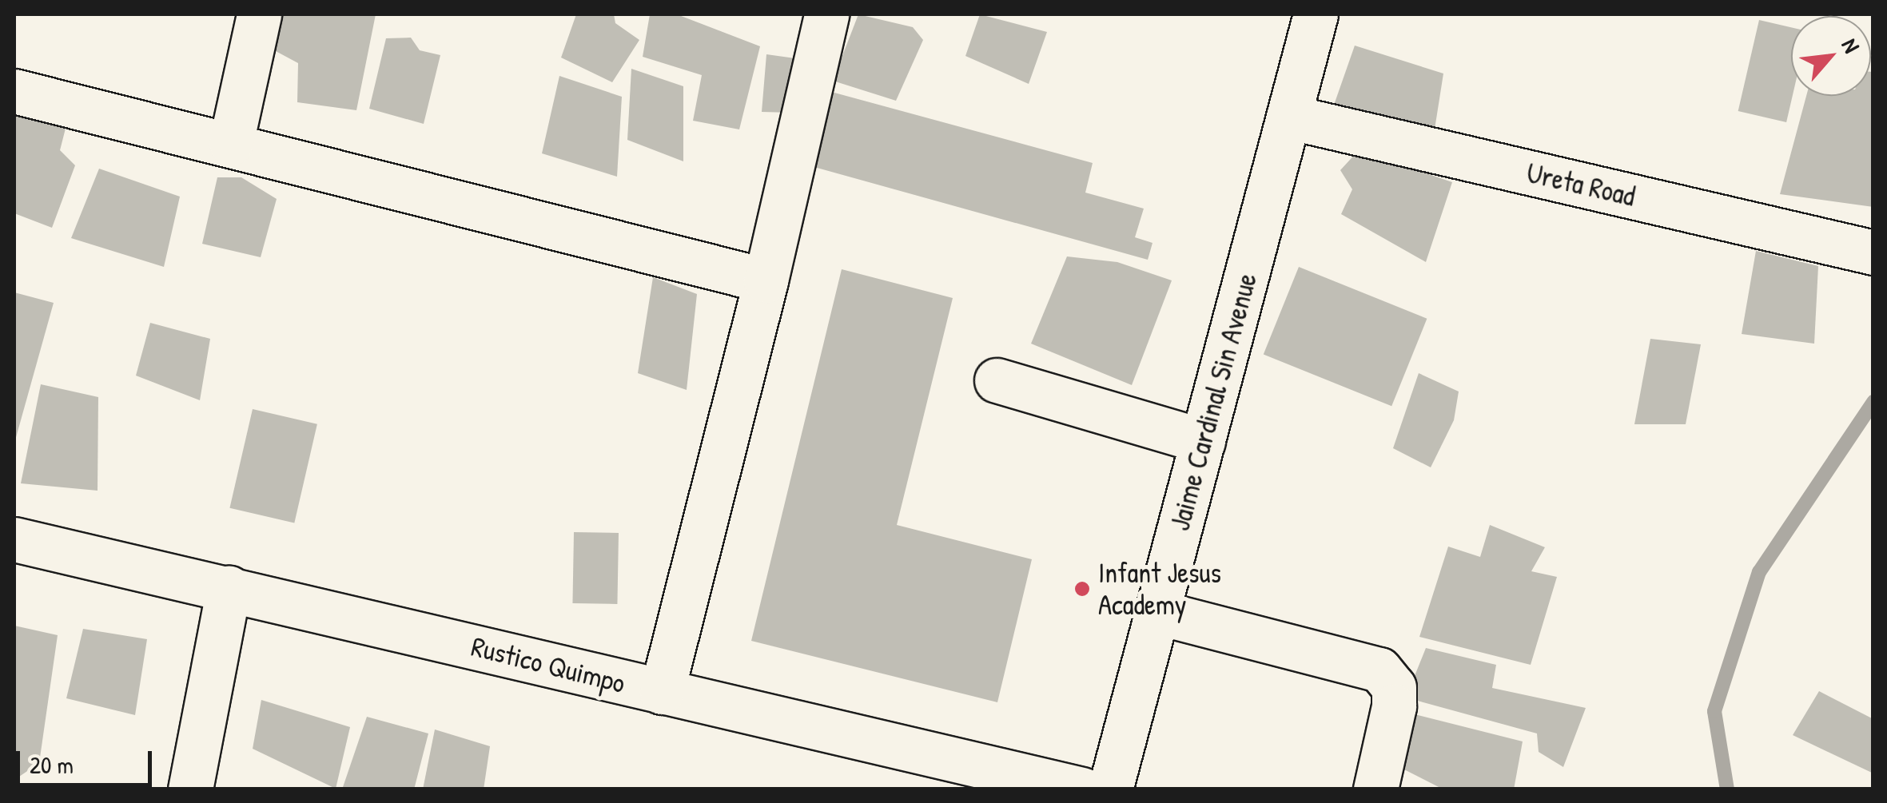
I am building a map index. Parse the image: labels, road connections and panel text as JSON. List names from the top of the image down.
{
  "streets": {
    "street": ["Ureta Road", "Jaime Cardinal Sin Avenue", "Rustico Quimpo"]
  },
  "crossings": [
    ["Ureta Road", "Jaime Cardinal Sin Avenue"]
  ],
  "places": ["Infant Jesus Academy"],
  "scale_bar": "20 m",
  "north": "top right"
}
